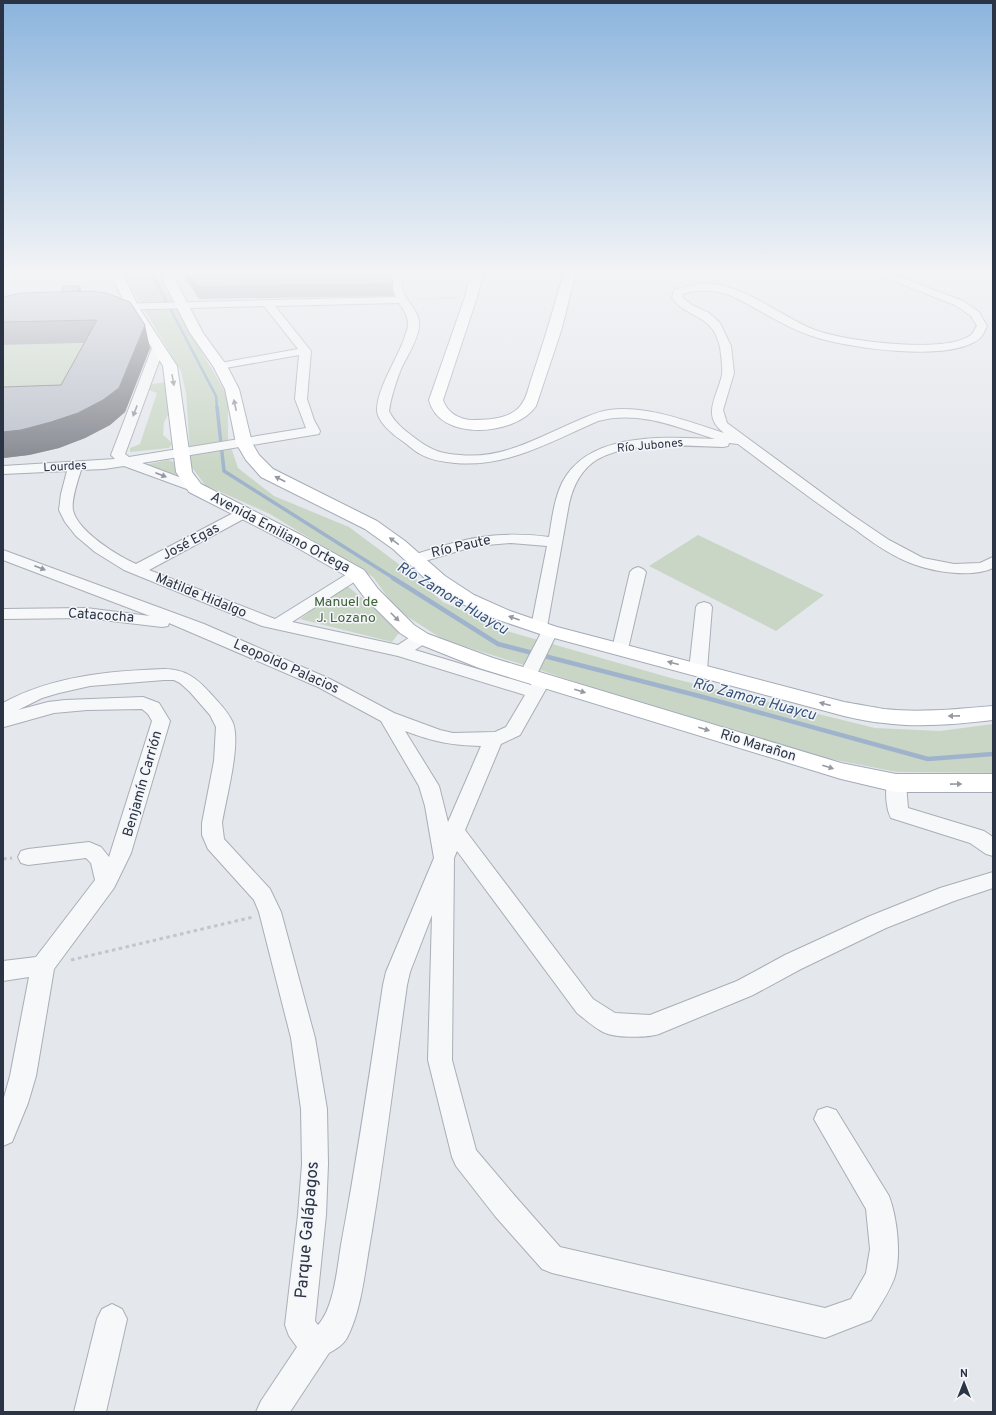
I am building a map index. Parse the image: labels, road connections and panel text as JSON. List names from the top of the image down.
{
  "streets": {
    "main road": ["Avenida Emiliano Ortega", "Rio Marañon"],
    "street": [
      "Río Jubones",
      "Lourdes",
      "José Egas",
      "Río Paute",
      "Matilde Hidalgo",
      "Catacocha",
      "Leopoldo Palacios",
      "Benjamín Carrión",
      "Parque Galápagos"
    ]
  },
  "crossings": [
    ["Río Jubones", "Avenida Emiliano Ortega"],
    ["Río Jubones", "Río Paute"],
    ["Río Jubones", "Matilde Hidalgo"],
    ["Río Jubones", "Leopoldo Palacios"],
    ["Río Jubones", "Rio Marañon"],
    ["Lourdes", "Avenida Emiliano Ortega"],
    ["Lourdes", "Matilde Hidalgo"],
    ["Avenida Emiliano Ortega", "José Egas"],
    ["Avenida Emiliano Ortega", "Matilde Hidalgo"],
    ["Avenida Emiliano Ortega", "Leopoldo Palacios"],
    ["Avenida Emiliano Ortega", "Rio Marañon"],
    ["José Egas", "Matilde Hidalgo"],
    ["Matilde Hidalgo", "Leopoldo Palacios"],
    ["Matilde Hidalgo", "Rio Marañon"],
    ["Catacocha", "Leopoldo Palacios"],
    ["Leopoldo Palacios", "Rio Marañon"]
  ],
  "water": ["Río Zamora Huaycu"],
  "parks": ["Manuel de J. Lozano"],
  "north": "top"
}
